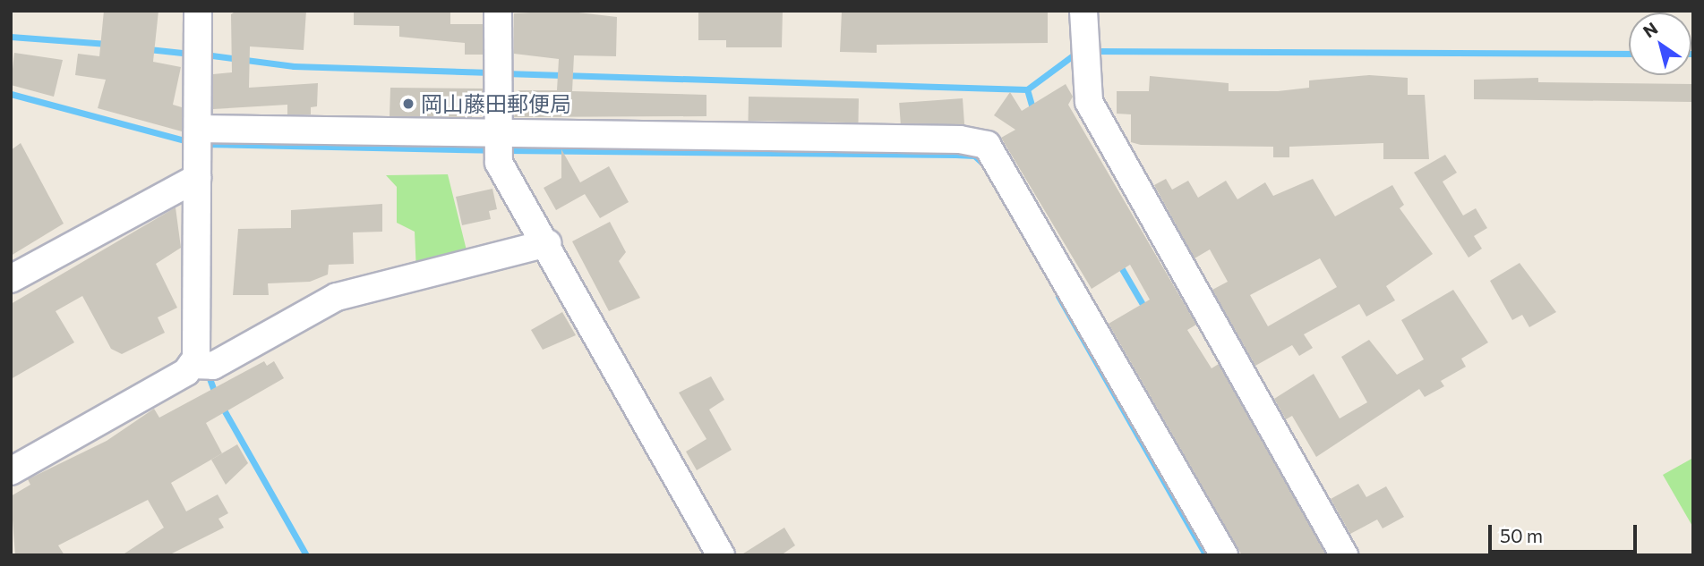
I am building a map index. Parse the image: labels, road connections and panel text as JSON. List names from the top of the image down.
{
  "places": ["岡山藤田郵便局"],
  "scale_bar": "50 m",
  "north": "top left"
}
